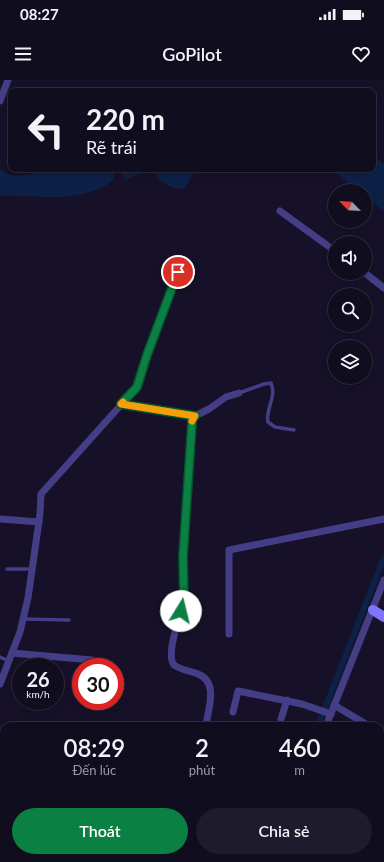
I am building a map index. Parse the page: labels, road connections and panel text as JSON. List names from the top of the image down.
{
  "north": "top left",
  "page": {
    "status": "08:27",
    "header": "GoPilot",
    "turn": ["220 m", "Rẽ trái"],
    "speed": "26 km/h",
    "limit": "30",
    "eta": [
      "08:29",
      "Đến lúc",
      "2",
      "phút",
      "460",
      "m"
    ],
    "buttons": ["Thoát", "Chia sẻ"]
  }
}
